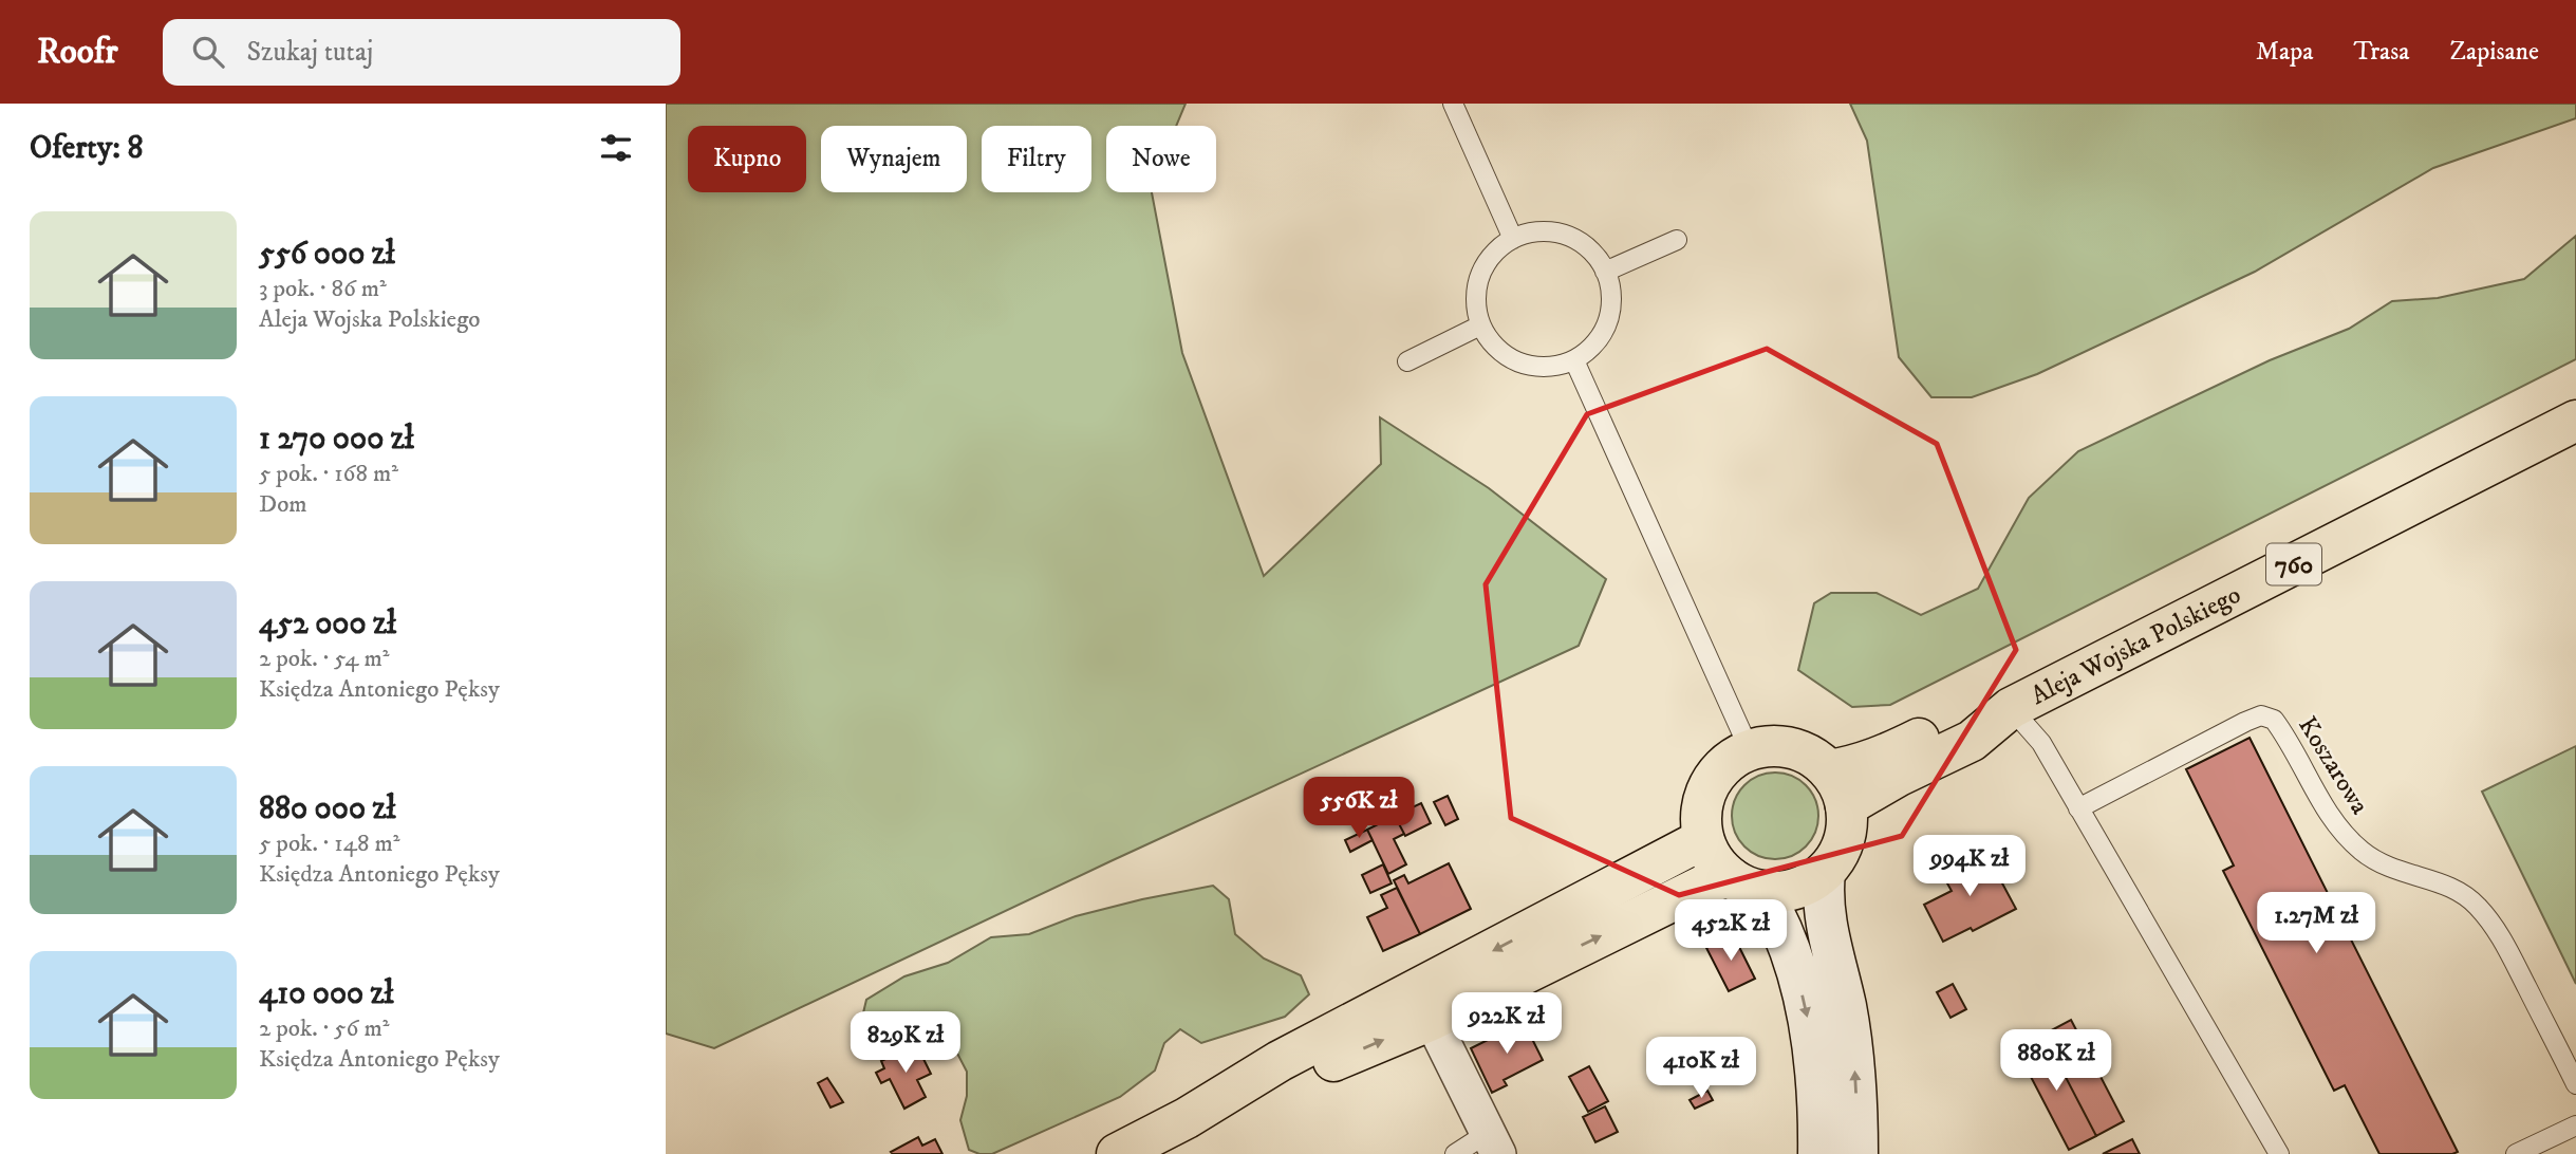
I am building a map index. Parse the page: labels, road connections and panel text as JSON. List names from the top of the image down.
{
  "streets": {
    "main road": ["760", "Aleja Wojska Polskiego"],
    "lane": ["Koszarowa"]
  },
  "page": {
    "header": "Roofr",
    "search": "Szukaj tutaj",
    "nav": ["Mapa", "Trasa", "Zapisane"],
    "heading": "Oferty: 8",
    "chip": [
      "Kupno",
      "Wynajem",
      "Filtry",
      "Nowe"
    ],
    "list": [
      {
        "name": "556 000 zł",
        "note": "3 pok. · 86 m² · Aleja Wojska Polskiego"
      },
      {
        "name": "1 270 000 zł",
        "note": "5 pok. · 168 m² · Dom"
      },
      {
        "name": "452 000 zł",
        "note": "2 pok. · 54 m² · Księdza Antoniego Pęksy"
      },
      {
        "name": "880 000 zł",
        "note": "5 pok. · 148 m² · Księdza Antoniego Pęksy"
      },
      {
        "name": "410 000 zł",
        "note": "2 pok. · 56 m² · Księdza Antoniego Pęksy"
      }
    ],
    "price": [
      "556K zł",
      "994K zł",
      "1.27M zł",
      "452K zł",
      "922K zł",
      "829K zł",
      "880K zł",
      "410K zł"
    ]
  }
}
